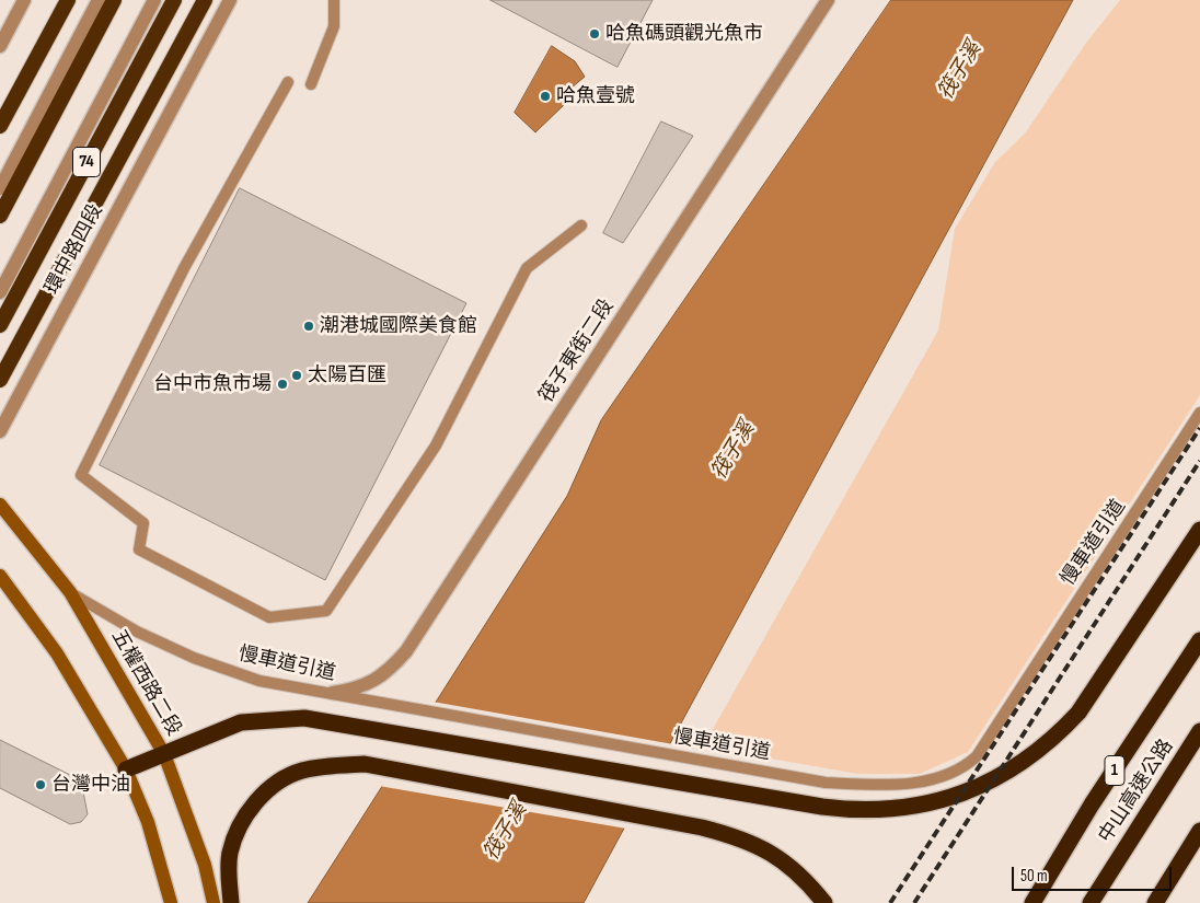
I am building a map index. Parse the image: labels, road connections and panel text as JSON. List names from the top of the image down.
{
  "streets": {
    "highway": ["74", "1", "中山高速公路"],
    "main road": ["五權西路二段"],
    "street": ["環中路四段", "筏子東街二段"],
    "lane": ["慢車道引道"]
  },
  "crossings": [
    ["筏子東街二段", "慢車道引道"],
    ["慢車道引道", "五權西路二段"]
  ],
  "water": ["筏子溪"],
  "places": [
    "哈魚碼頭觀光魚市",
    "哈魚壹號",
    "潮港城國際美食館",
    "太陽百匯",
    "台中市魚市場",
    "台灣中油"
  ],
  "scale_bar": "50 m"
}
